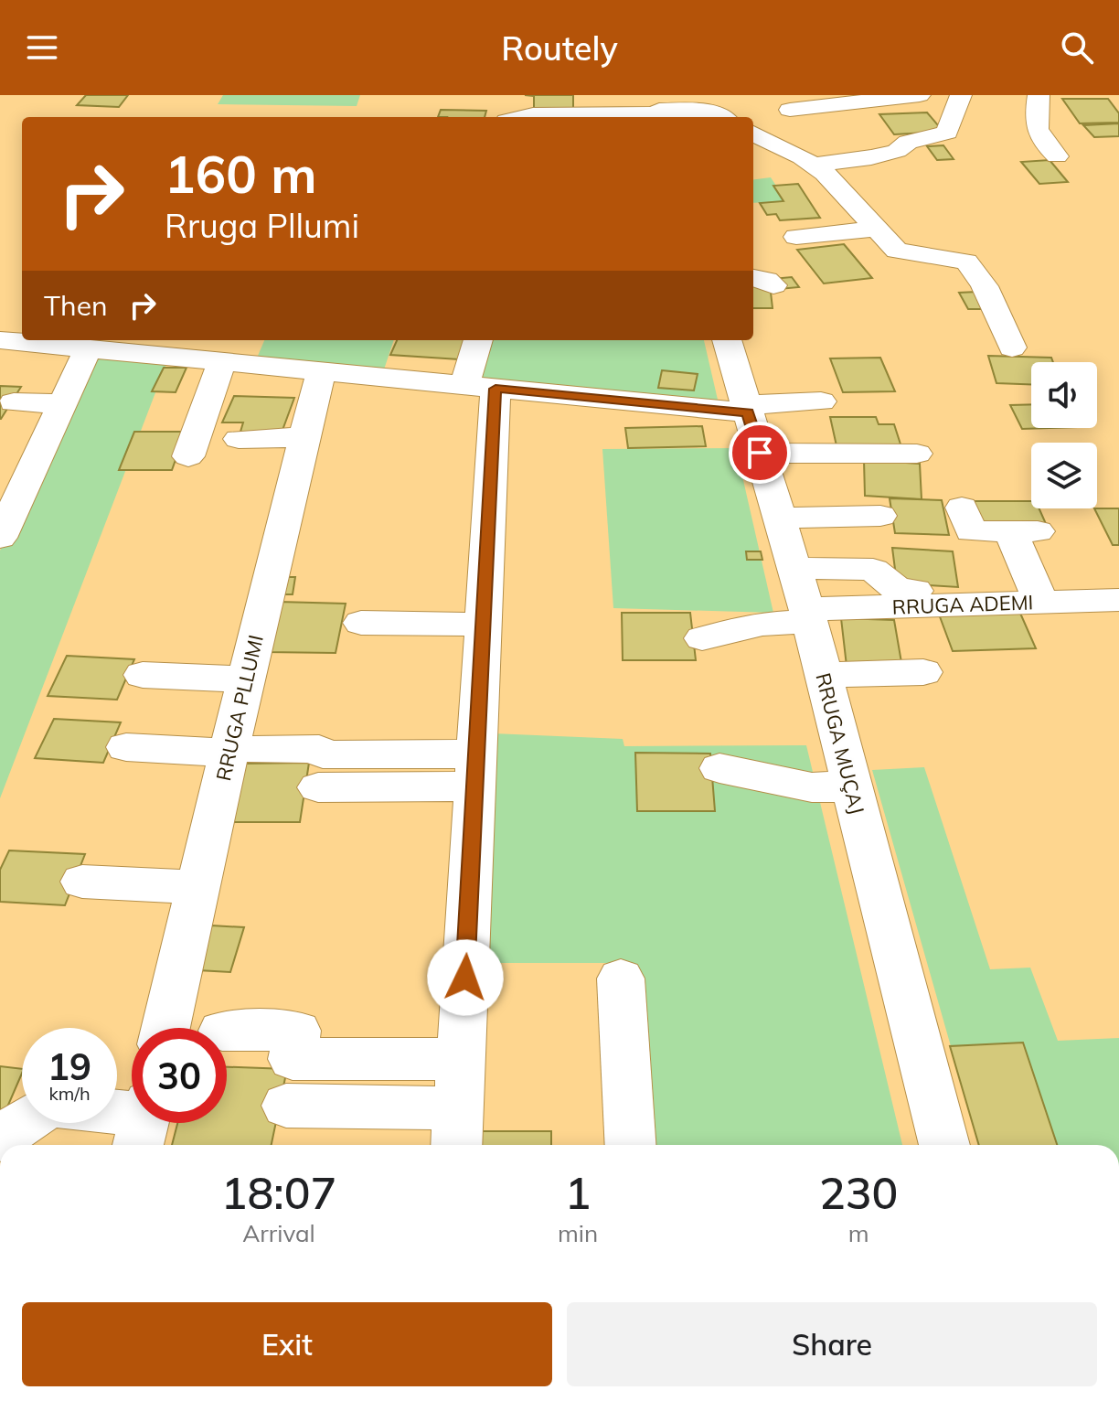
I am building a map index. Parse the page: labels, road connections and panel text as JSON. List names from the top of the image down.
{
  "streets": {
    "street": ["RRUGA ADEMI", "RRUGA PLLUMI", "RRUGA MUÇAJ"]
  },
  "crossings": [
    ["RRUGA ADEMI", "RRUGA MUÇAJ"]
  ],
  "page": {
    "header": "Routely",
    "turn": ["160 m", "Rruga Pllumi"],
    "then": "Then",
    "speed": "19 km/h",
    "limit": "30",
    "eta": [
      "18:07",
      "Arrival",
      "1",
      "min",
      "230",
      "m"
    ],
    "buttons": ["Exit", "Share"]
  }
}
